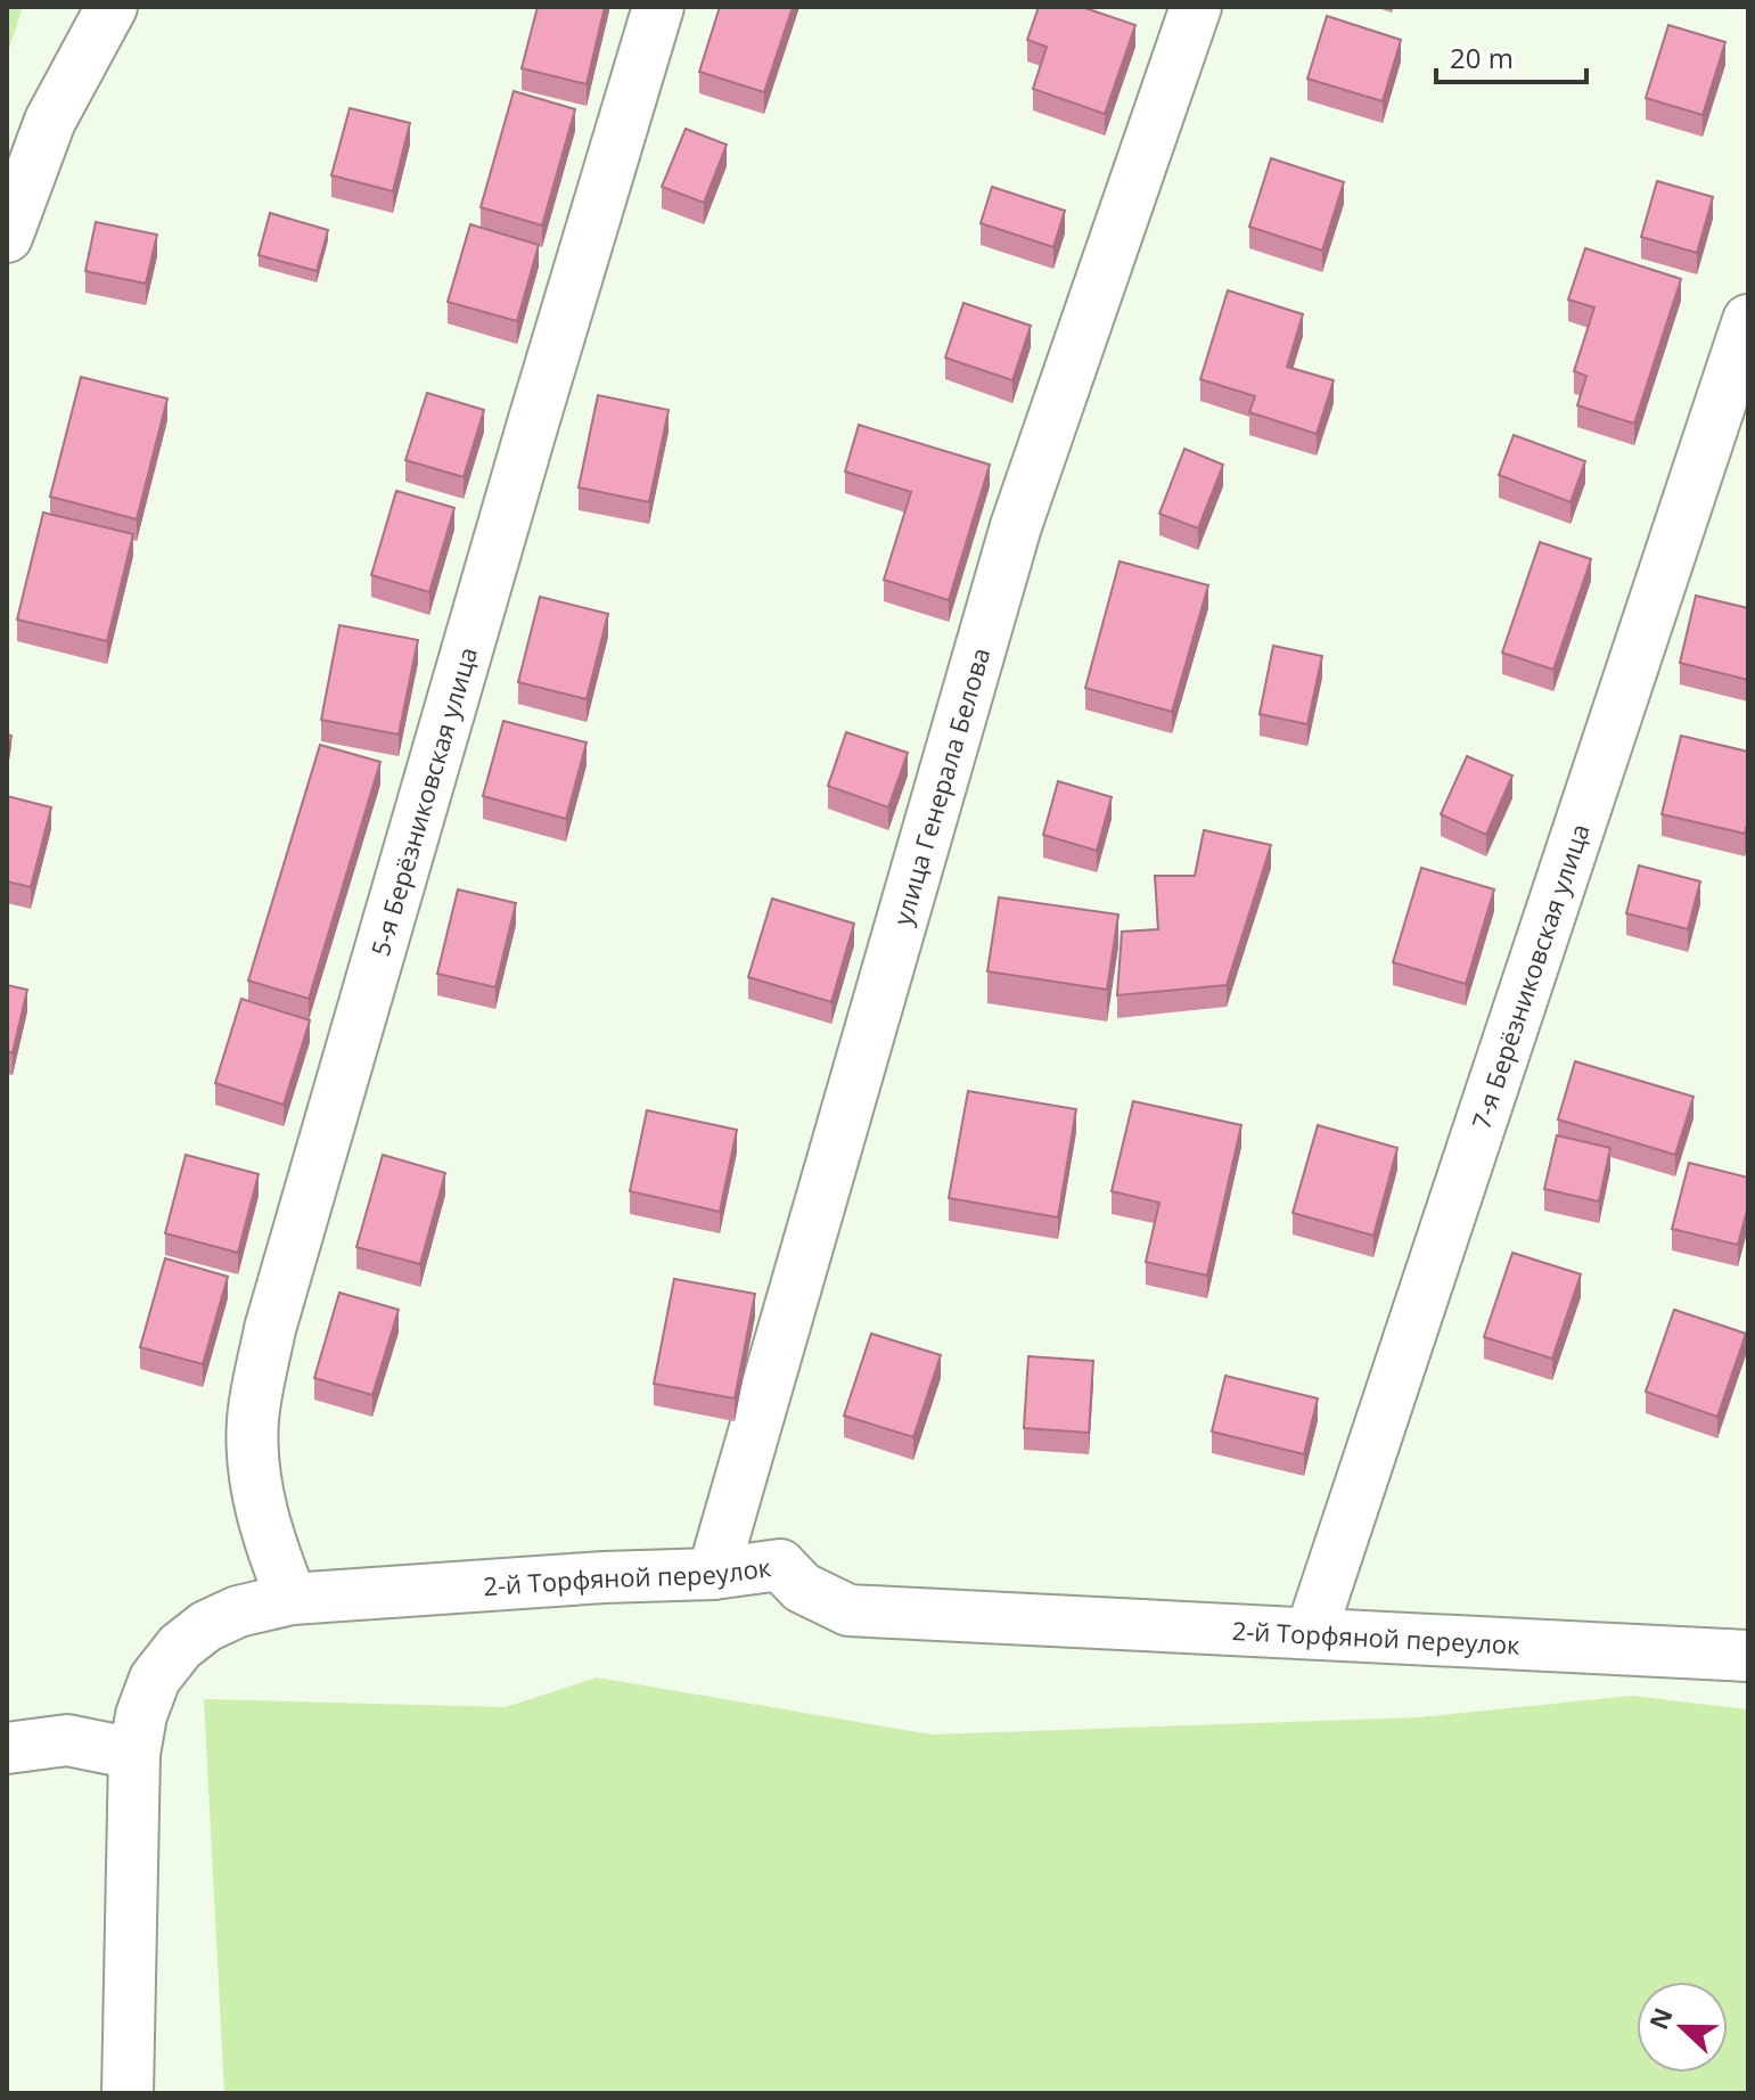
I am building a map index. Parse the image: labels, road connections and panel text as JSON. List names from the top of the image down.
{
  "streets": {
    "street": [
      "улица Генерала Белова",
      "5-я Берёзниковская улица",
      "7-я Берёзниковская улица",
      "2-й Торфяной переулок"
    ]
  },
  "crossings": [
    ["улица Генерала Белова", "2-й Торфяной переулок"],
    ["5-я Берёзниковская улица", "2-й Торфяной переулок"],
    ["7-я Берёзниковская улица", "2-й Торфяной переулок"]
  ],
  "scale_bar": "20 m",
  "north": "left"
}
